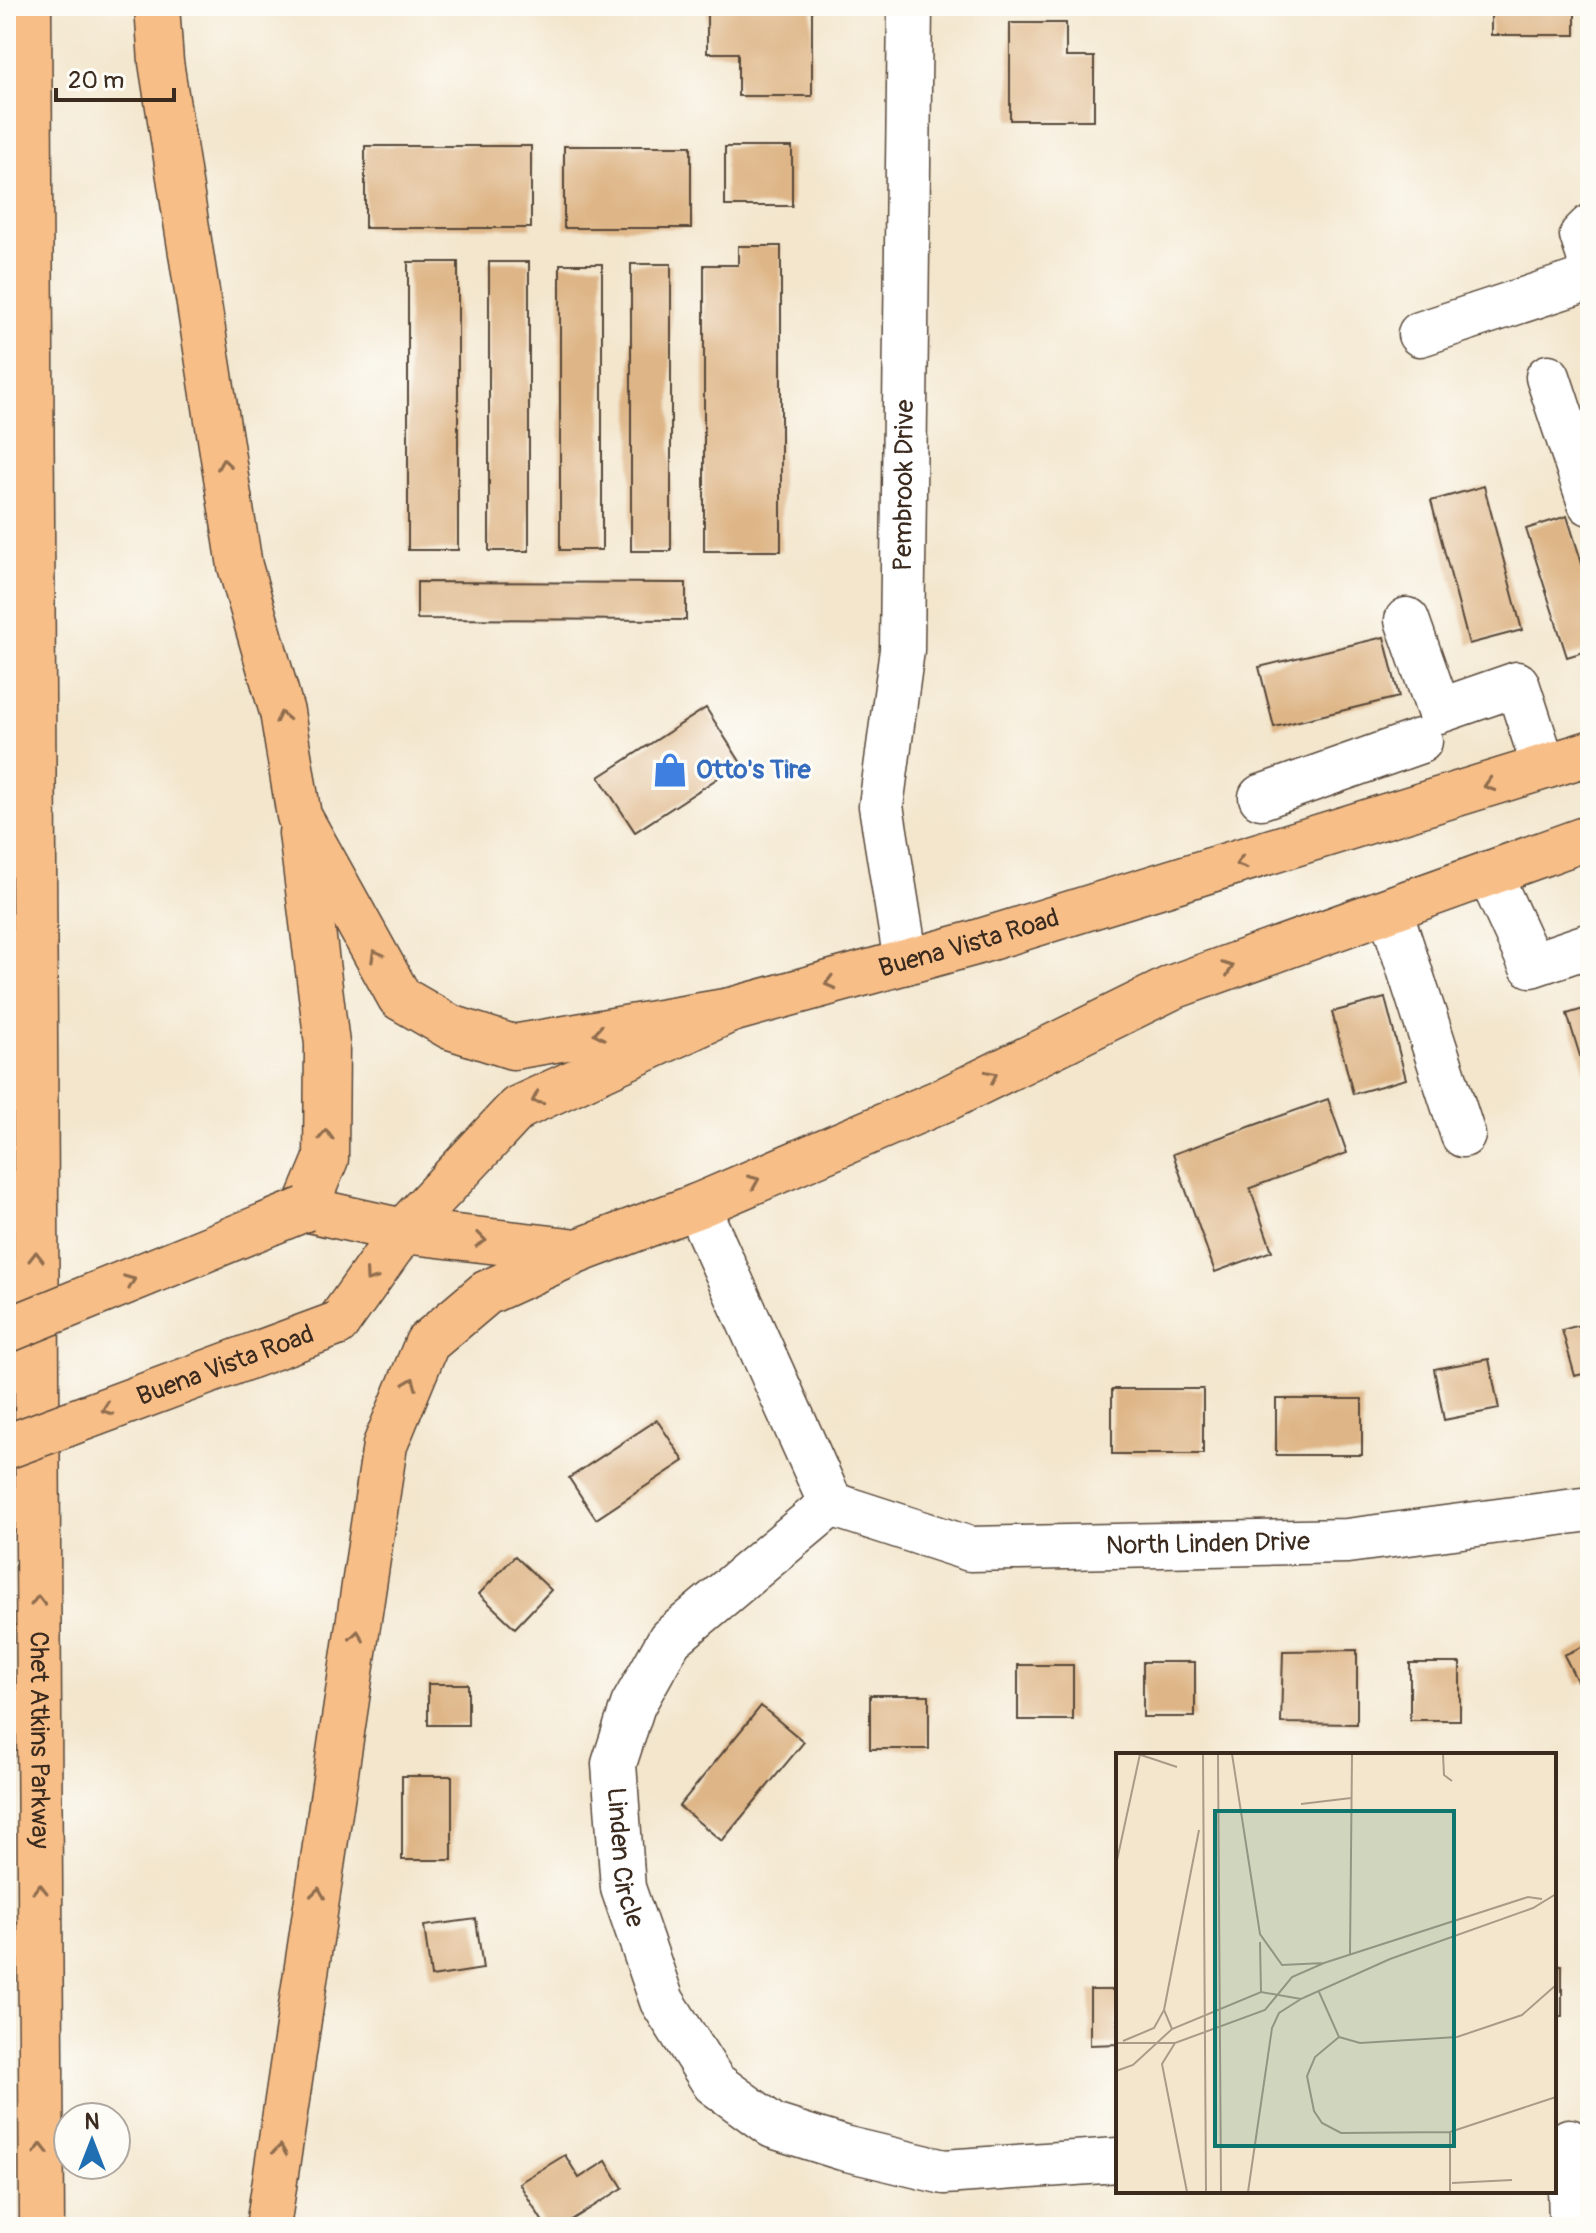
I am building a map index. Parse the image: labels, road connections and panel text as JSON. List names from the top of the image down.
{
  "streets": {
    "main road": ["Buena Vista Road", "Chet Atkins Parkway"],
    "street": ["Pembrook Drive", "North Linden Drive", "Linden Circle"]
  },
  "crossings": [
    ["Pembrook Drive", "Buena Vista Road"],
    ["North Linden Drive", "Linden Circle"]
  ],
  "places": {
    "shop": ["Otto's Tire"]
  },
  "scale_bar": "20 m",
  "north": "top"
}
